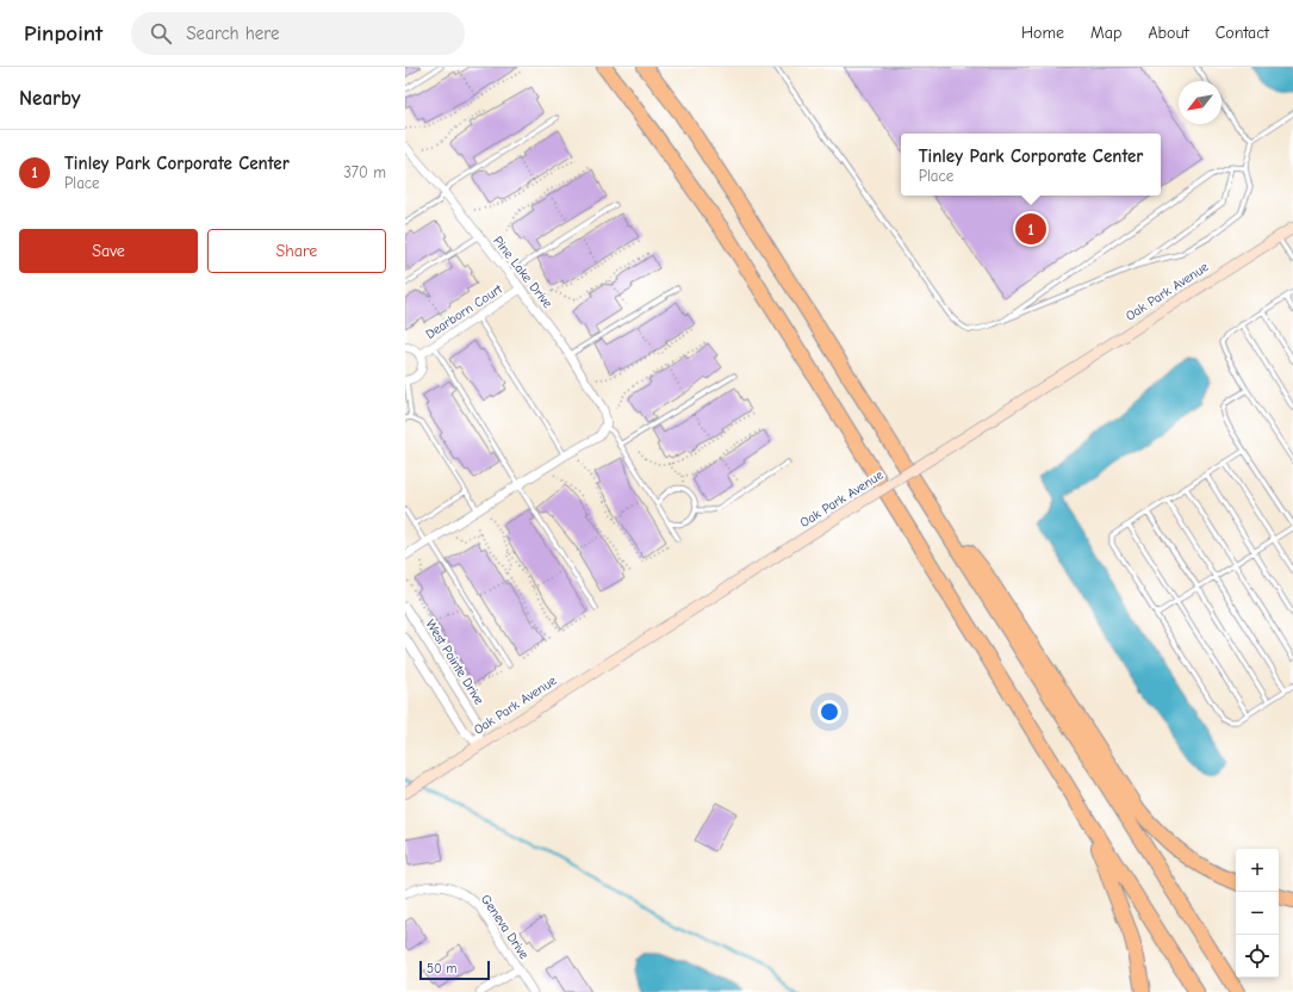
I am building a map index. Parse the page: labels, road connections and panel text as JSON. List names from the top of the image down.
{
  "streets": {
    "street": [
      "Pine Lake Drive",
      "Oak Park Avenue",
      "Dearborn Court",
      "West Pointe Drive",
      "Geneva Drive"
    ]
  },
  "crossings": [
    ["Pine Lake Drive", "Dearborn Court"],
    ["Oak Park Avenue", "West Pointe Drive"]
  ],
  "scale_bar": "50 m",
  "north": "bottom left",
  "page": {
    "header": "Pinpoint",
    "search": "Search here",
    "nav": [
      "Home",
      "Map",
      "About",
      "Contact"
    ],
    "heading": "Nearby",
    "list": [
      {
        "mark": "1",
        "name": "Tinley Park Corporate Center",
        "note": "Place",
        "value": "370 m"
      }
    ],
    "popup": ["Tinley Park Corporate Center", "Place"],
    "pins": "1",
    "buttons": ["Save", "Share"],
    "map_buttons": ["+", "−"],
    "scale": "50 m"
  }
}
